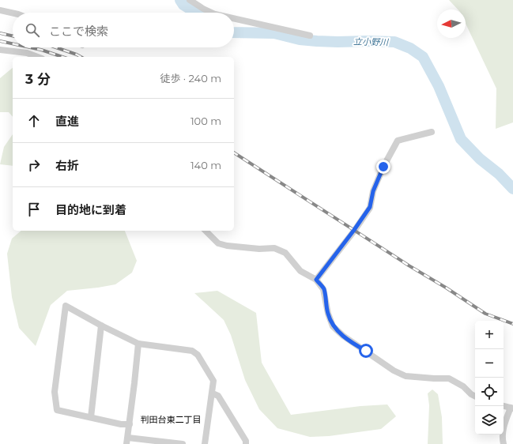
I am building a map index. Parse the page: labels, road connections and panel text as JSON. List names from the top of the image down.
{
  "districts": ["判田台東二丁目"],
  "water": ["立小野川"],
  "north": "left",
  "page": {
    "search": "ここで検索",
    "heading": ["3 分", "徒歩 · 240 m"],
    "list": [
      ["直進", "100 m"],
      ["右折", "140 m"],
      "目的地に到着"
    ],
    "map_buttons": ["+", "−"]
  }
}
